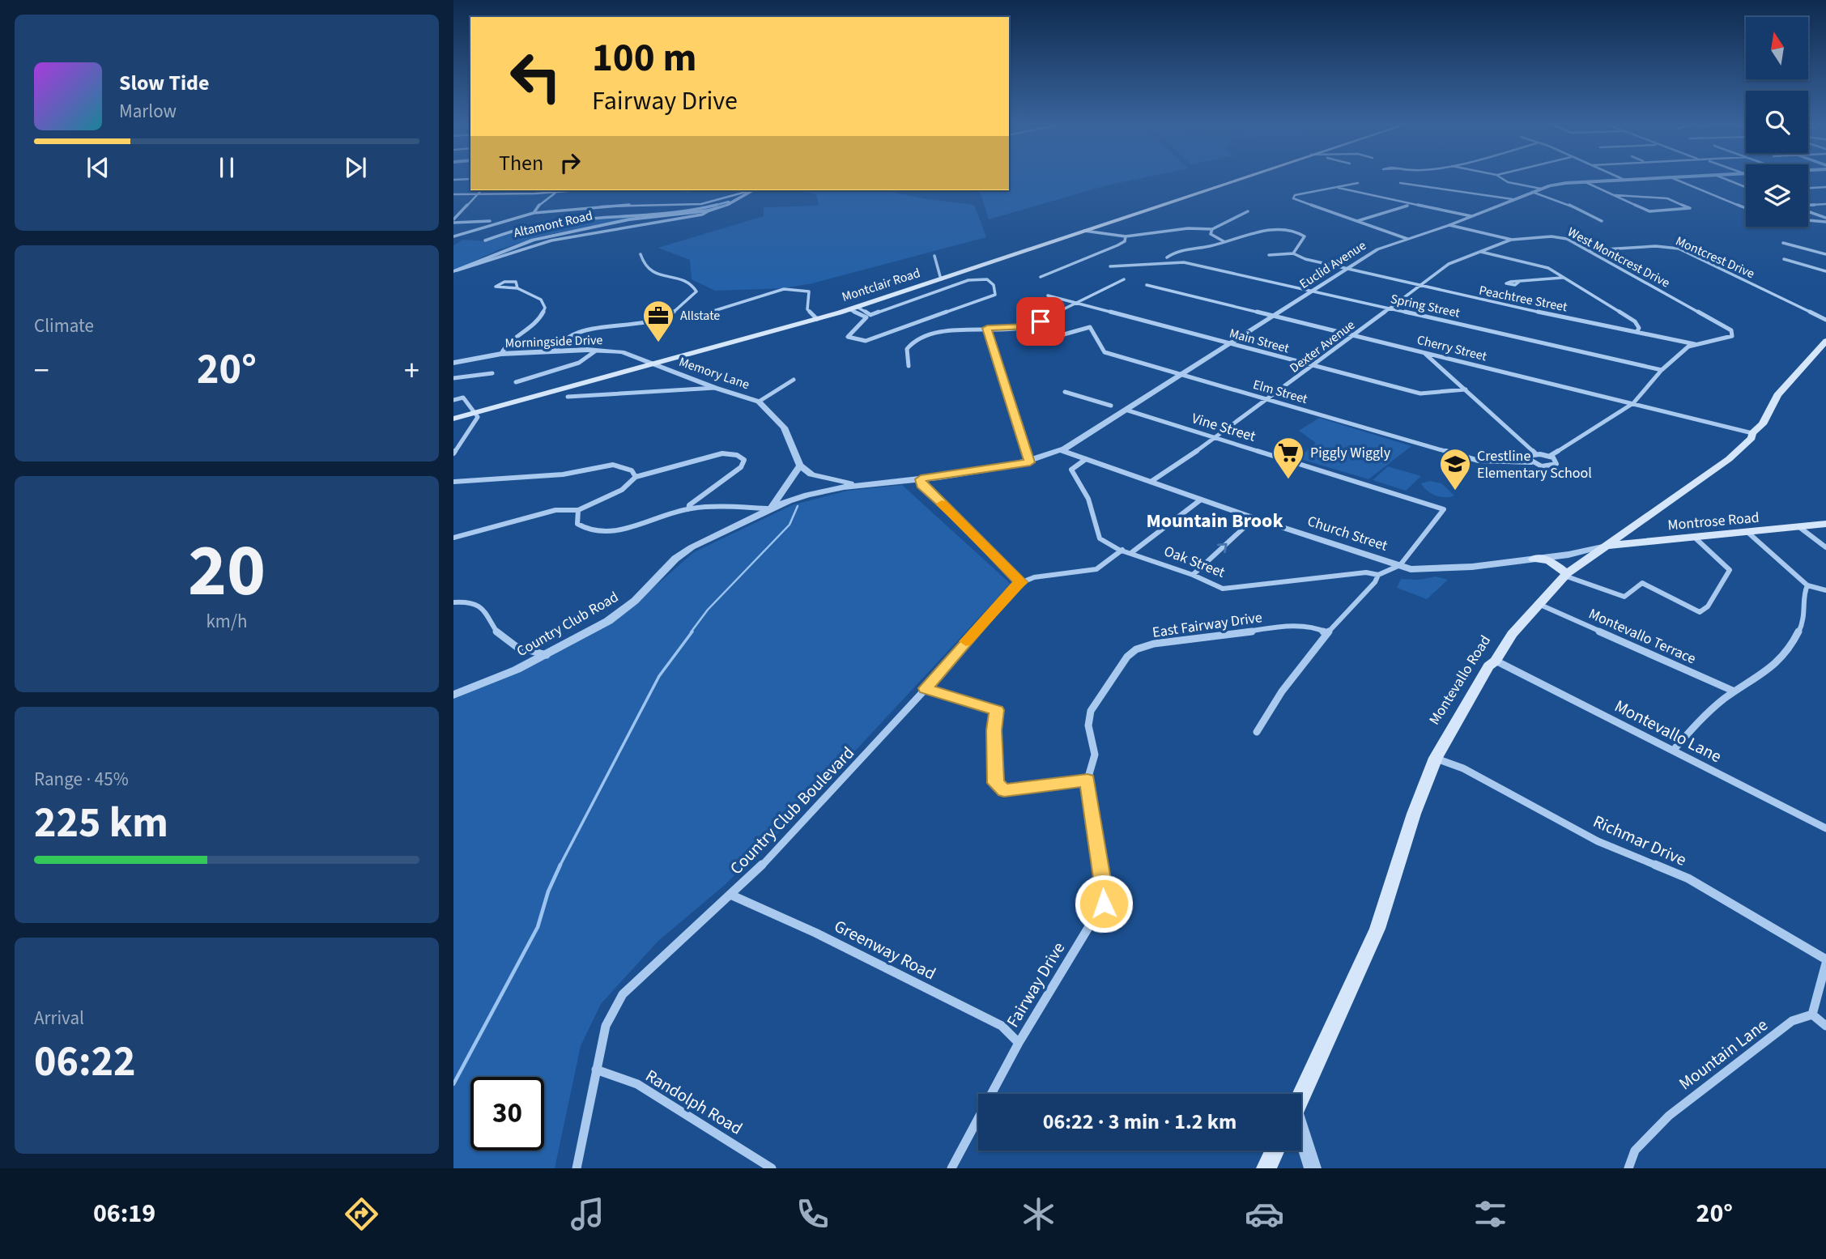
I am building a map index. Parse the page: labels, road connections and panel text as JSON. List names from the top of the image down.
{
  "streets": {
    "main road": ["Montclair Road", "Montrose Road", "Montevallo Road"],
    "street": [
      "Altamont Road",
      "West Montcrest Drive",
      "Montcrest Drive",
      "Euclid Avenue",
      "Peachtree Street",
      "Spring Street",
      "Main Street",
      "Morningside Drive",
      "Dexter Avenue",
      "Cherry Street",
      "Memory Lane",
      "Elm Street",
      "Vine Street",
      "Church Street",
      "Oak Street",
      "Country Club Road",
      "East Fairway Drive",
      "Montevallo Terrace",
      "Montevallo Lane",
      "Country Club Boulevard",
      "Richmar Drive",
      "Greenway Road",
      "Fairway Drive",
      "Mountain Lane",
      "Randolph Road"
    ]
  },
  "crossings": [
    ["West Montcrest Drive", "Montcrest Drive"],
    ["West Montcrest Drive", "Euclid Avenue"],
    ["West Montcrest Drive", "Peachtree Street"],
    ["West Montcrest Drive", "Dexter Avenue"],
    ["Euclid Avenue", "Peachtree Street"],
    ["Euclid Avenue", "Spring Street"],
    ["Euclid Avenue", "Main Street"],
    ["Euclid Avenue", "Cherry Street"],
    ["Euclid Avenue", "Elm Street"],
    ["Euclid Avenue", "Vine Street"],
    ["Euclid Avenue", "Church Street"],
    ["Euclid Avenue", "Country Club Road"],
    ["Montclair Road", "Morningside Drive"],
    ["Montclair Road", "Memory Lane"],
    ["Peachtree Street", "Dexter Avenue"],
    ["Spring Street", "Dexter Avenue"],
    ["Main Street", "Dexter Avenue"],
    ["Morningside Drive", "Memory Lane"],
    ["Dexter Avenue", "Cherry Street"],
    ["Dexter Avenue", "Elm Street"],
    ["Dexter Avenue", "Vine Street"],
    ["Dexter Avenue", "Church Street"],
    ["Cherry Street", "Montevallo Road"],
    ["Memory Lane", "Country Club Road"],
    ["Vine Street", "Church Street"],
    ["Montrose Road", "Church Street"],
    ["Montrose Road", "Montevallo Road"],
    ["Church Street", "Oak Street"],
    ["Church Street", "Montevallo Road"],
    ["Oak Street", "Country Club Boulevard"],
    ["East Fairway Drive", "Fairway Drive"],
    ["Montevallo Terrace", "Montevallo Road"],
    ["Montevallo Road", "Montevallo Lane"],
    ["Montevallo Road", "Richmar Drive"],
    ["Country Club Boulevard", "Greenway Road"],
    ["Country Club Boulevard", "Randolph Road"],
    ["Greenway Road", "Fairway Drive"]
  ],
  "districts": ["Mountain Brook"],
  "places": {
    "office": ["Allstate"],
    "supermarket": ["Piggly Wiggly"],
    "school or university": ["Crestline Elementary School"]
  },
  "north": "top",
  "page": {
    "turn": ["100 m", "Fairway Drive"],
    "song": ["Slow Tide", "Marlow"],
    "then": "Then",
    "tile": [
      "Climate",
      ["20", "km/h"],
      ["Range · 45%", "225 km"],
      ["Arrival", "06:22"]
    ],
    "heat": ["−", "20°", "+"],
    "limit": "30",
    "trip": "06:22 · 3 min · 1.2 km",
    "tabs": ["06:19", "20°"]
  }
}
